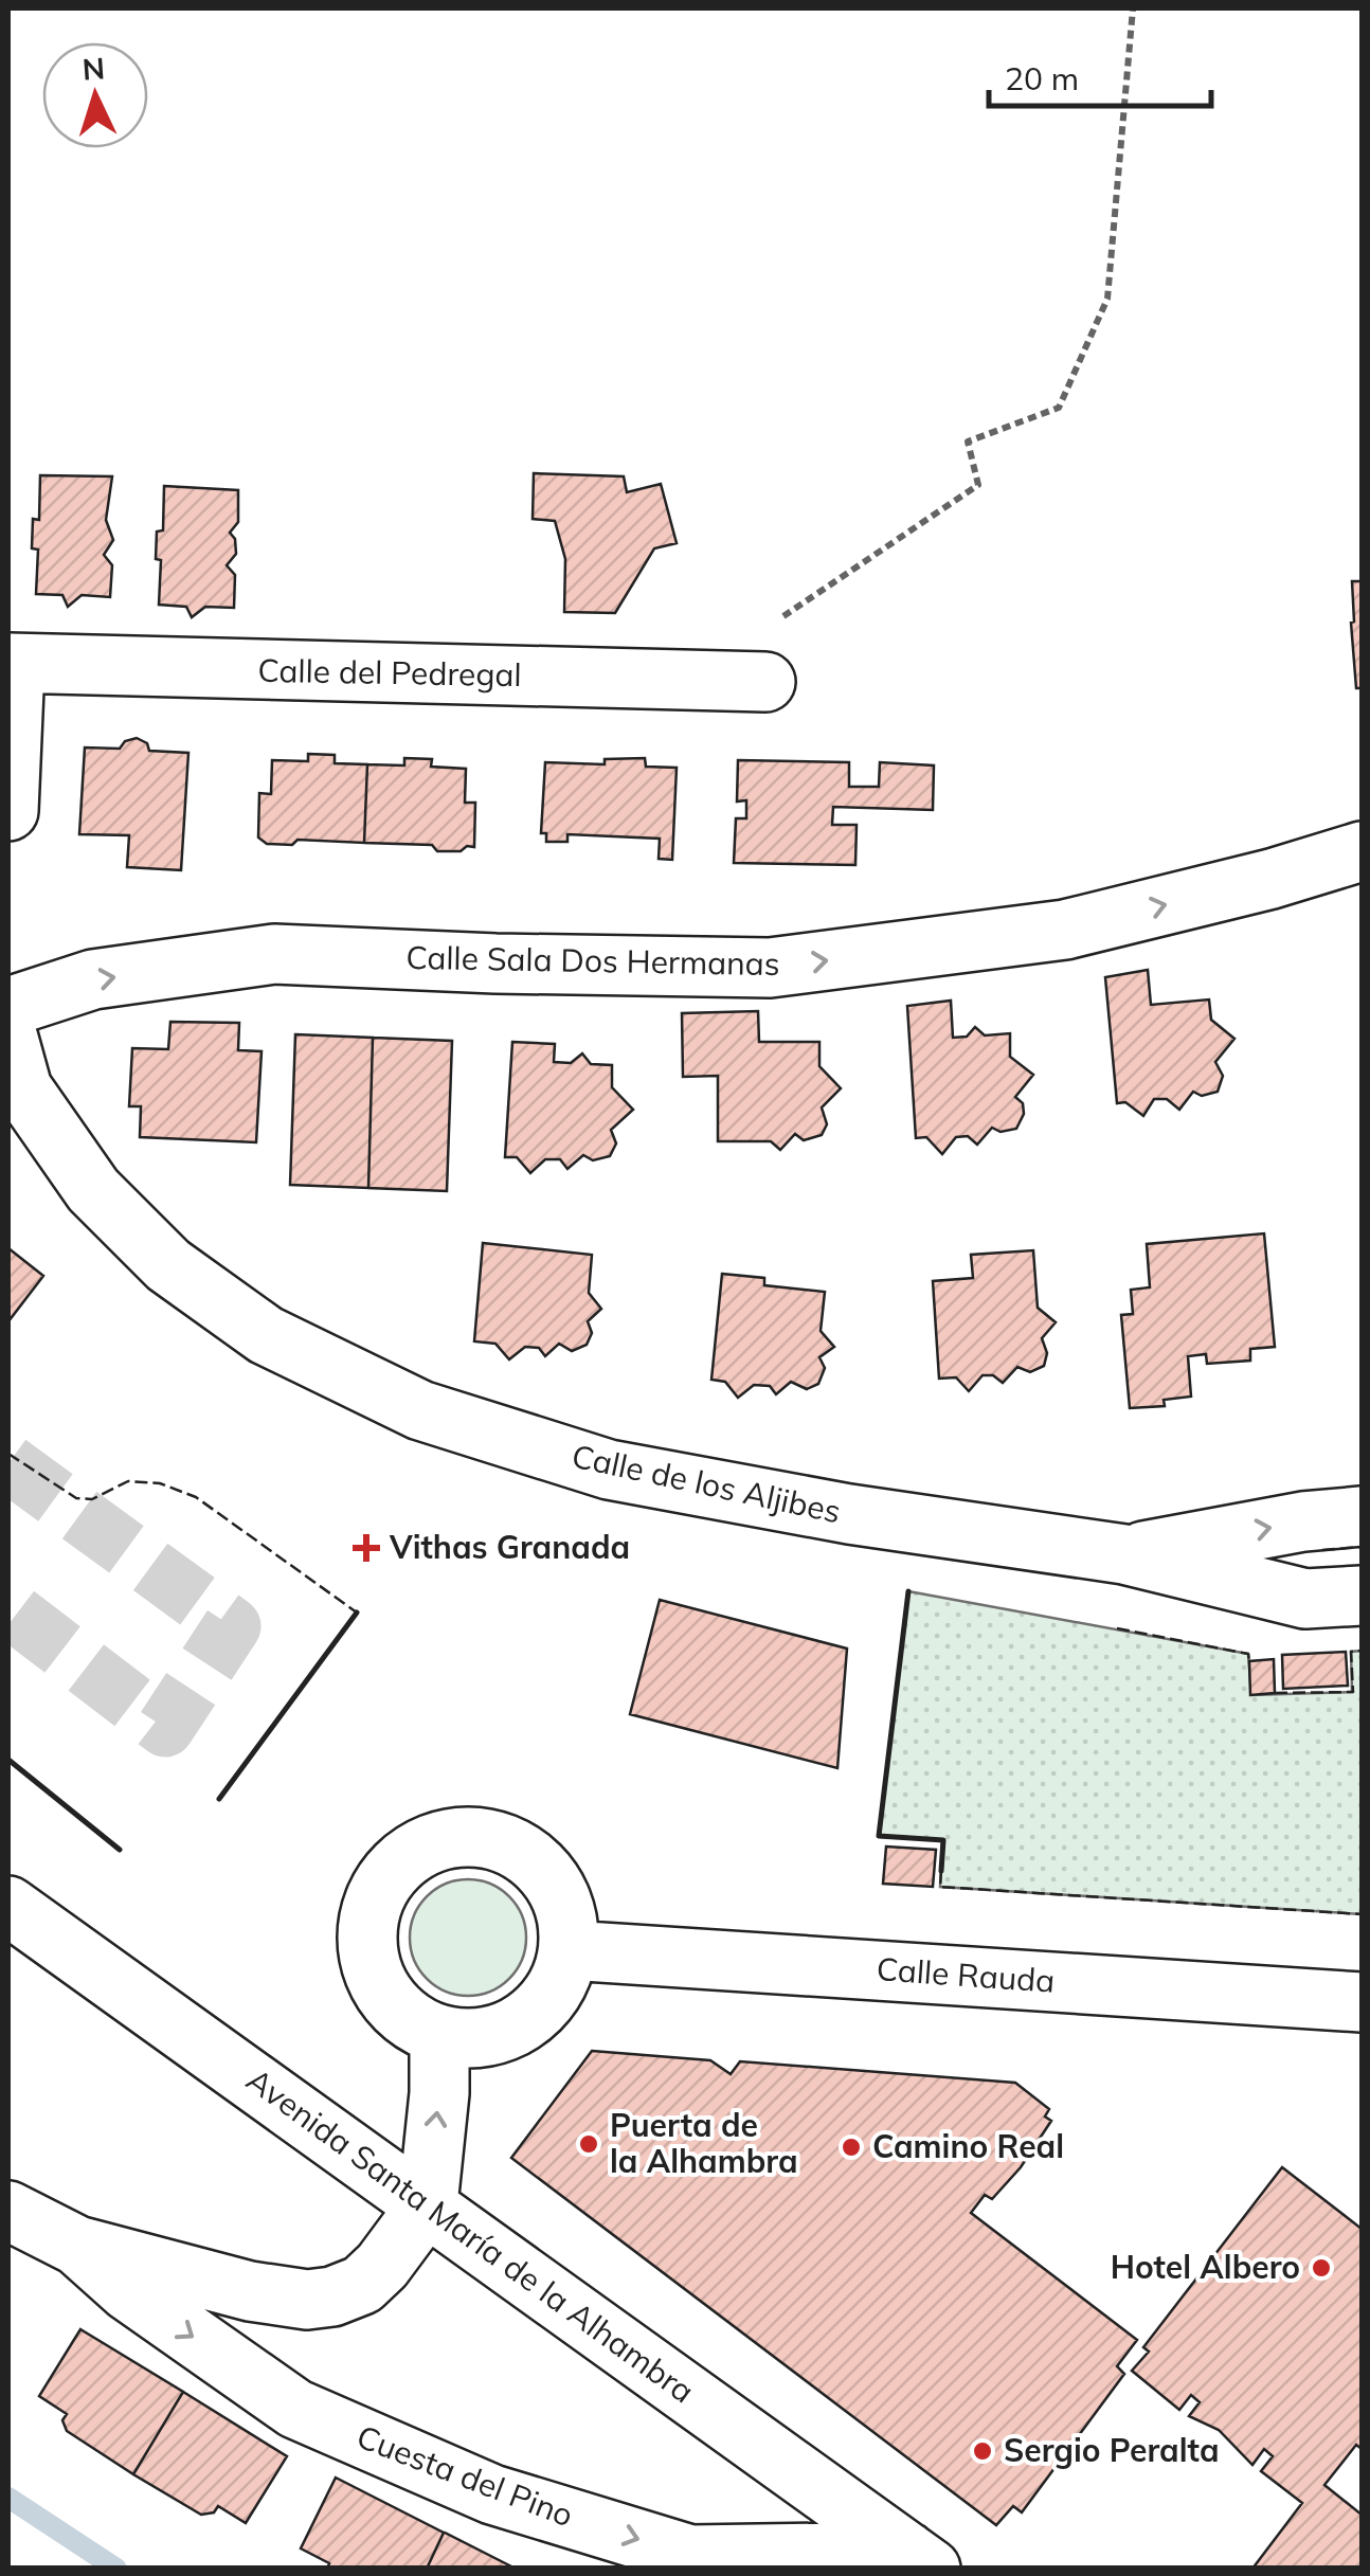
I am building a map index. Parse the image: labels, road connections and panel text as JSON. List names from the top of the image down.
{
  "streets": {
    "street": [
      "Calle del Pedregal",
      "Calle Sala Dos Hermanas",
      "Calle de los Aljibes",
      "Calle Rauda",
      "Avenida Santa María de la Alhambra",
      "Cuesta del Pino"
    ]
  },
  "crossings": [
    ["Avenida Santa María de la Alhambra", "Cuesta del Pino"]
  ],
  "one_way": ["Calle Sala Dos Hermanas", "Cuesta del Pino"],
  "places": {
    "health": ["Vithas Granada"],
    "other": [
      "Puerta de la Alhambra",
      "Camino Real",
      "Hotel Albero",
      "Sergio Peralta"
    ]
  },
  "scale_bar": "20 m",
  "north": "top"
}
